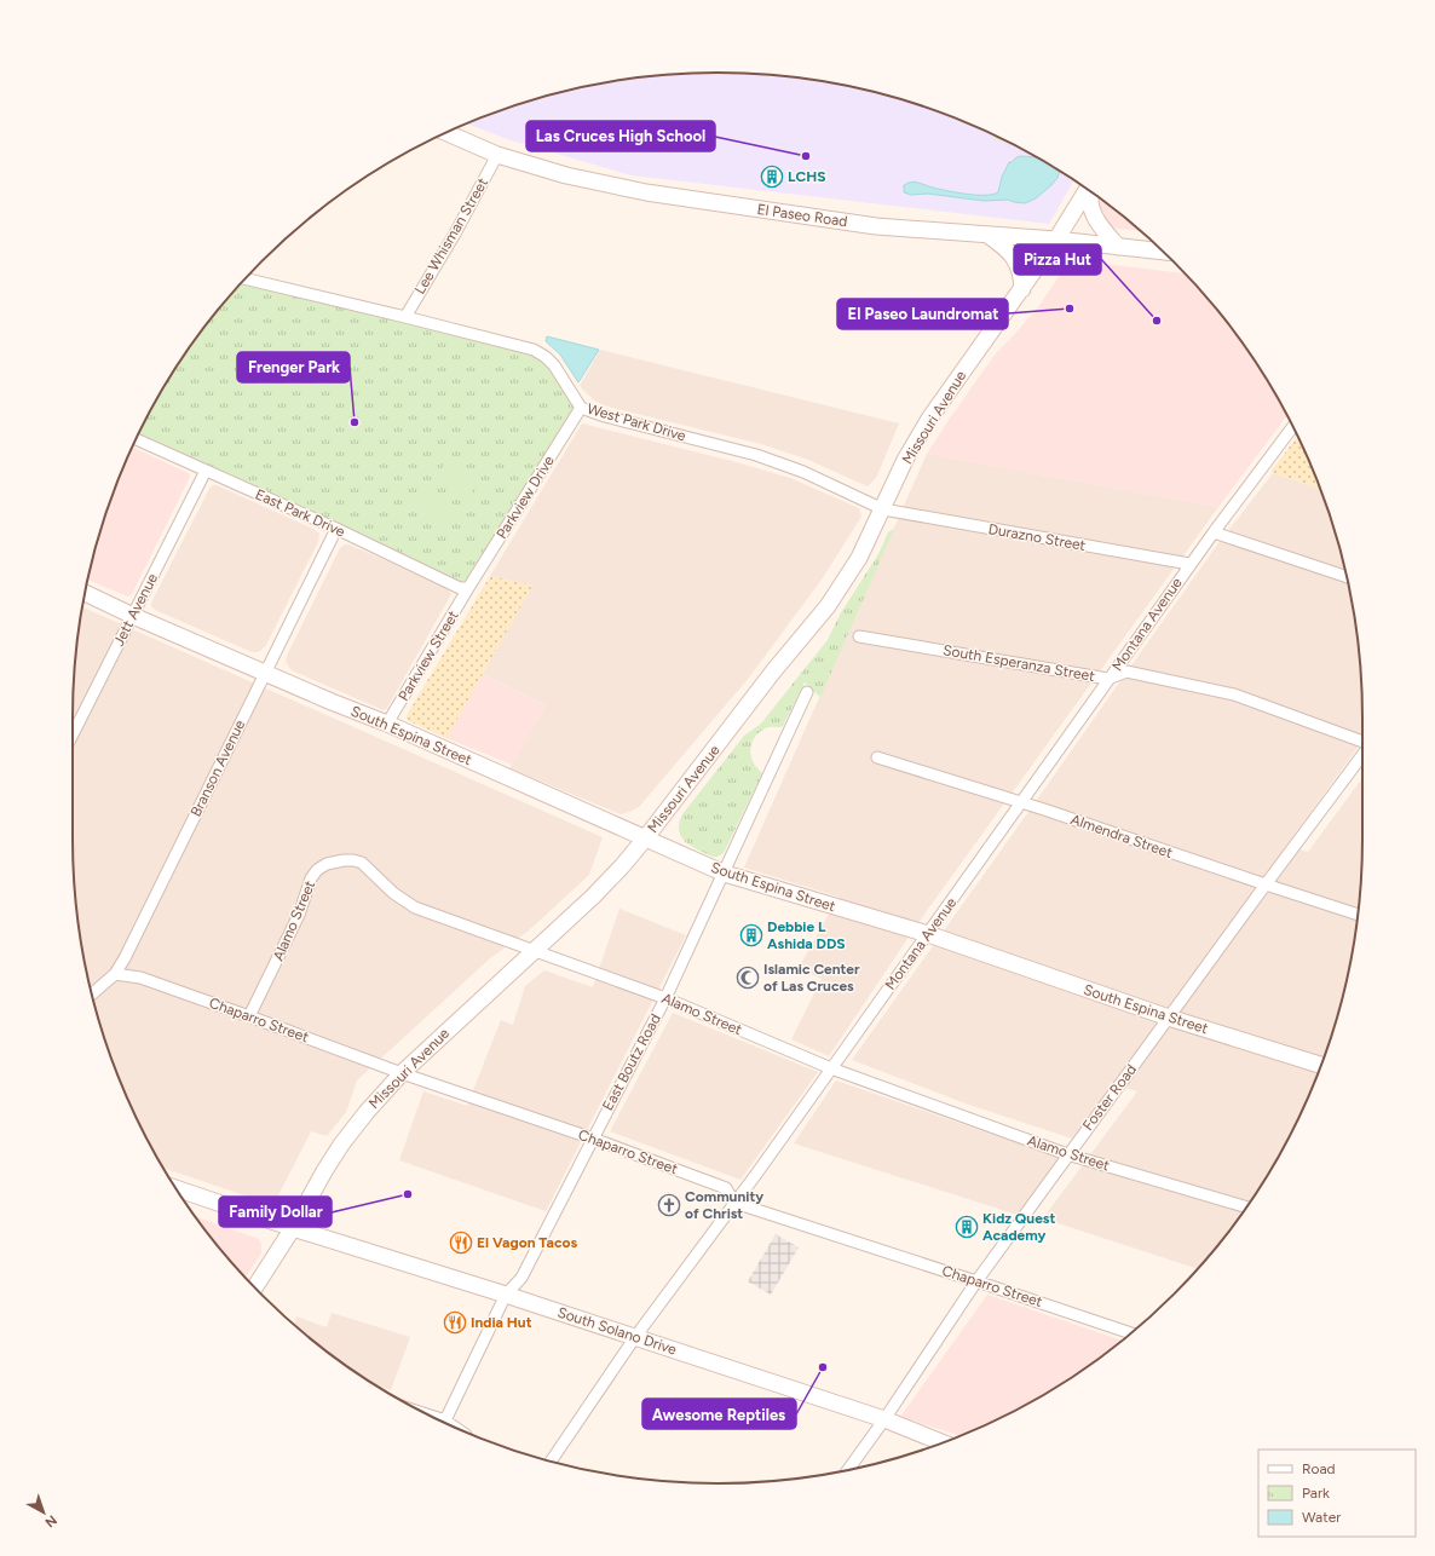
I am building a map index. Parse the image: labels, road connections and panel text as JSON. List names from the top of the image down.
{
  "streets": {
    "main road": [
      "El Paseo Road",
      "Missouri Avenue",
      "South Espina Street",
      "South Solano Drive"
    ],
    "street": [
      "Lee Whisman Street",
      "West Park Drive",
      "Parkview Drive",
      "East Park Drive",
      "Durazno Street",
      "Jett Avenue",
      "Montana Avenue",
      "Parkview Street",
      "South Esperanza Street",
      "Branson Avenue",
      "Almendra Street",
      "Alamo Street",
      "Chaparro Street",
      "East Boutz Road",
      "Foster Road"
    ]
  },
  "crossings": [
    ["El Paseo Road", "Lee Whisman Street"],
    ["El Paseo Road", "Missouri Avenue"],
    ["Lee Whisman Street", "West Park Drive"],
    ["Missouri Avenue", "West Park Drive"],
    ["Missouri Avenue", "Durazno Street"],
    ["Missouri Avenue", "South Espina Street"],
    ["Missouri Avenue", "Alamo Street"],
    ["Missouri Avenue", "Chaparro Street"],
    ["Missouri Avenue", "South Solano Drive"],
    ["West Park Drive", "Parkview Drive"],
    ["West Park Drive", "Durazno Street"],
    ["Parkview Drive", "East Park Drive"],
    ["Parkview Drive", "Parkview Street"],
    ["East Park Drive", "Jett Avenue"],
    ["East Park Drive", "Parkview Street"],
    ["East Park Drive", "Branson Avenue"],
    ["Durazno Street", "Montana Avenue"],
    ["Jett Avenue", "South Espina Street"],
    ["Montana Avenue", "South Esperanza Street"],
    ["Montana Avenue", "South Espina Street"],
    ["Montana Avenue", "Almendra Street"],
    ["Montana Avenue", "Alamo Street"],
    ["Montana Avenue", "Chaparro Street"],
    ["Montana Avenue", "South Solano Drive"],
    ["Parkview Street", "South Espina Street"],
    ["South Espina Street", "Branson Avenue"],
    ["South Espina Street", "East Boutz Road"],
    ["South Espina Street", "Foster Road"],
    ["Branson Avenue", "Chaparro Street"],
    ["Almendra Street", "Foster Road"],
    ["Alamo Street", "Chaparro Street"],
    ["Alamo Street", "East Boutz Road"],
    ["Alamo Street", "Foster Road"],
    ["Chaparro Street", "East Boutz Road"],
    ["Chaparro Street", "Foster Road"],
    ["East Boutz Road", "South Solano Drive"],
    ["Foster Road", "South Solano Drive"]
  ],
  "places": {
    "other": [
      "Las Cruces High School",
      "El Paseo Laundromat",
      "Pizza Hut",
      "Frenger Park",
      "Family Dollar",
      "Awesome Reptiles"
    ],
    "building": ["LCHS", "Debbie L Ashida DDS", "Kidz Quest Academy"],
    "mosque": ["Islamic Center of Las Cruces"],
    "church": ["Community of Christ"],
    "restaurant": ["El Vagon Tacos", "India Hut"]
  },
  "legend": ["Road", "Park", "Water"],
  "north": "bottom right"
}
